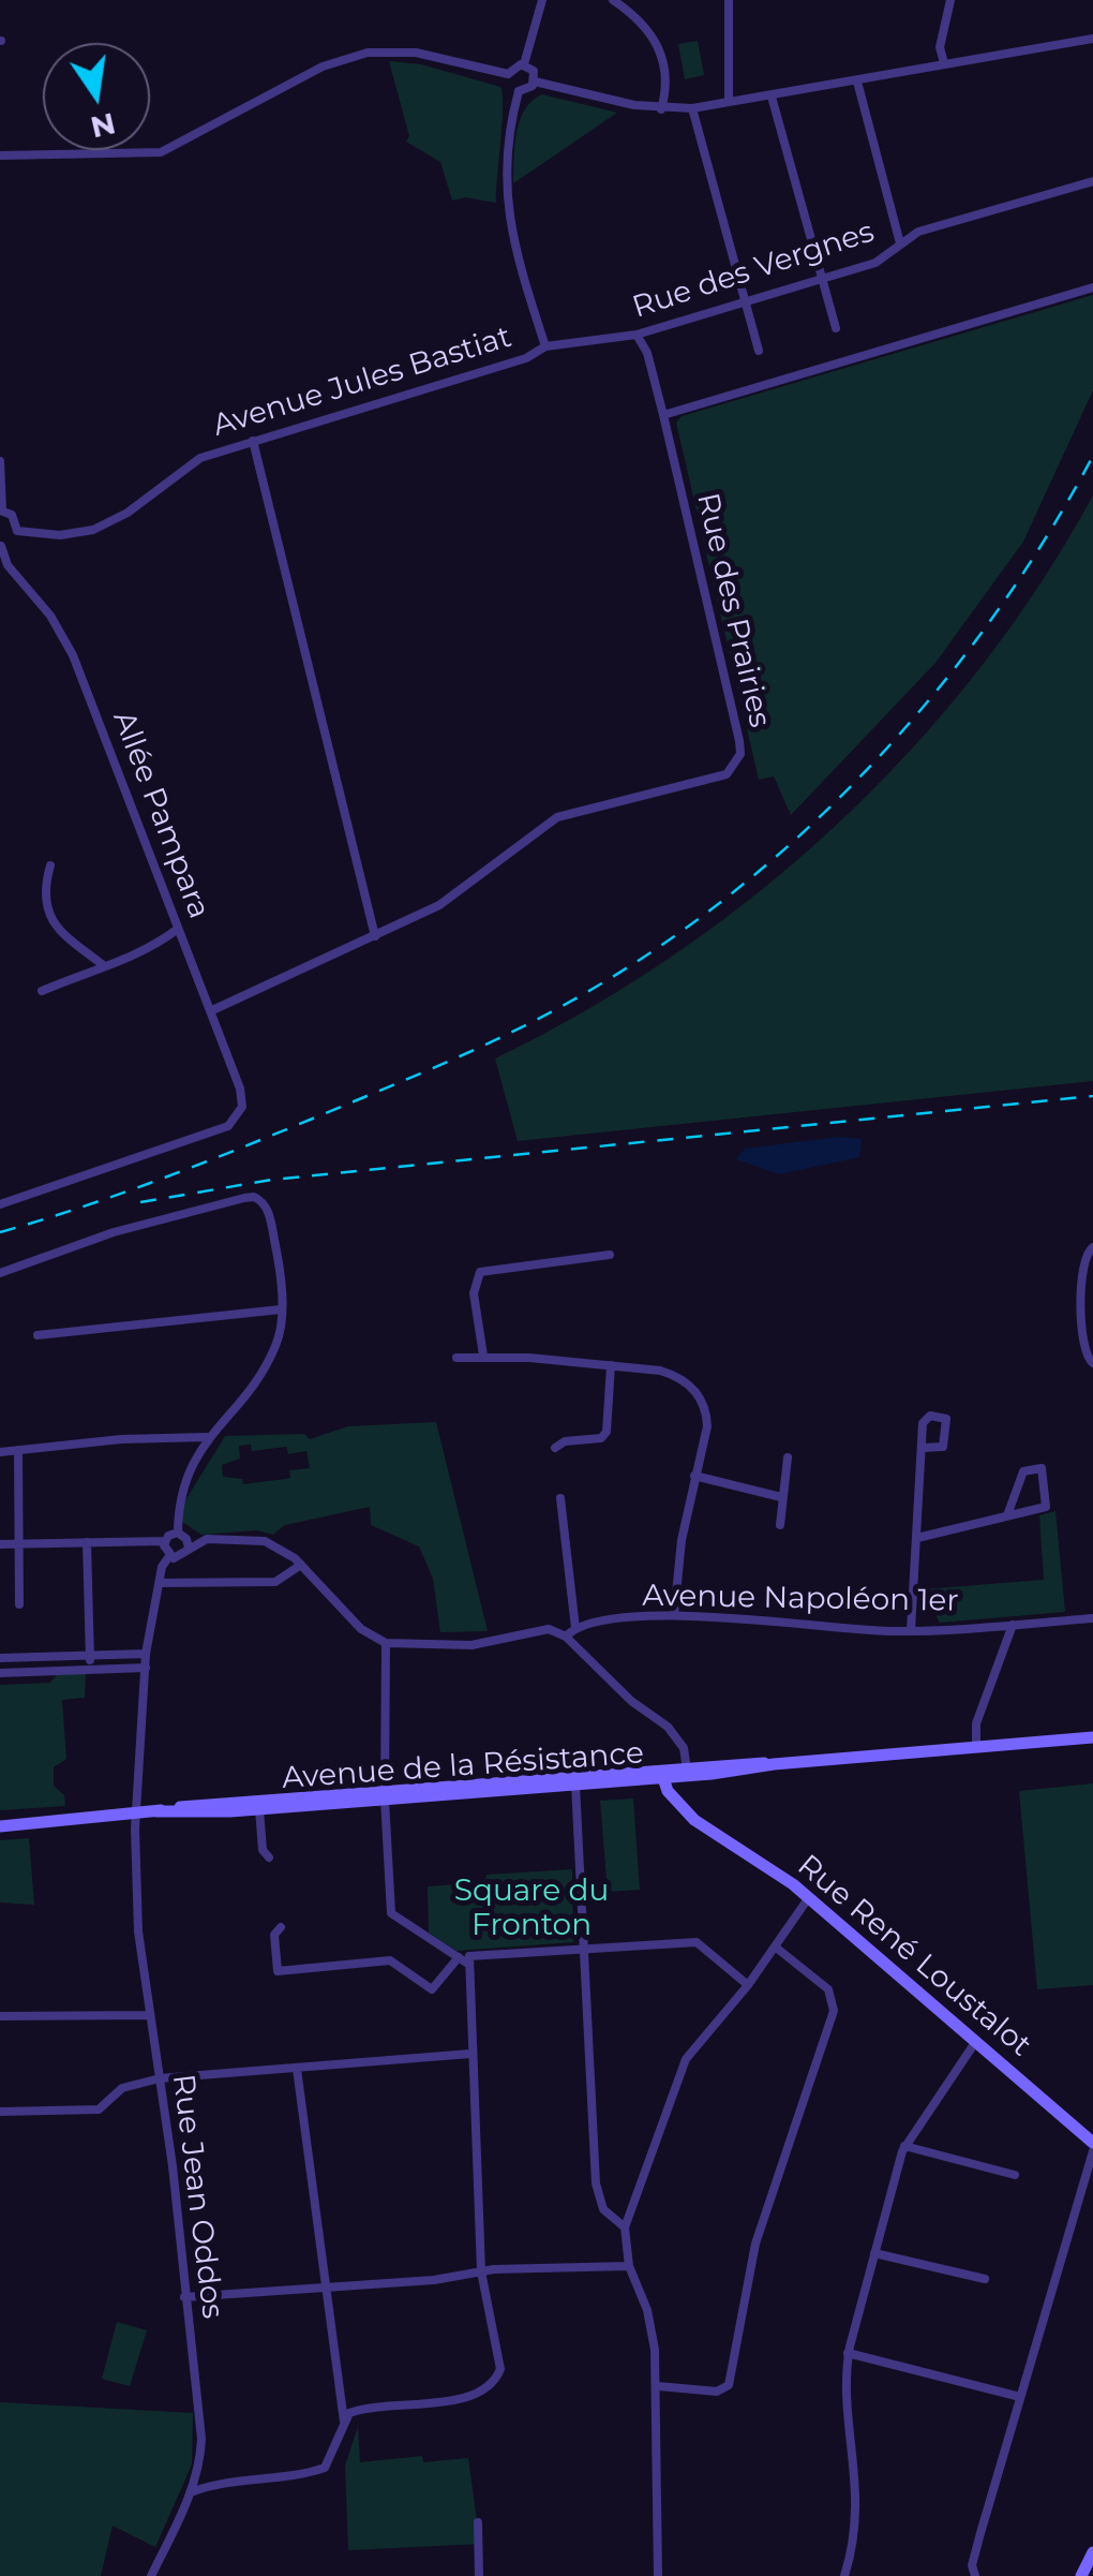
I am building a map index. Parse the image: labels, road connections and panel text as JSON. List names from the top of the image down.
{
  "streets": {
    "main road": ["Avenue de la Résistance", "Rue René Loustalot"],
    "street": [
      "Rue des Vergnes",
      "Avenue Jules Bastiat",
      "Rue des Prairies",
      "Allée Pampara",
      "Avenue Napoléon 1er",
      "Rue Jean Oddos"
    ]
  },
  "crossings": [
    ["Rue des Vergnes", "Avenue Jules Bastiat"],
    ["Rue des Vergnes", "Rue des Prairies"],
    ["Rue des Prairies", "Allée Pampara"],
    ["Avenue de la Résistance", "Rue René Loustalot"],
    ["Avenue de la Résistance", "Rue Jean Oddos"]
  ],
  "parks": ["Square du Fronton"],
  "north": "bottom"
}
